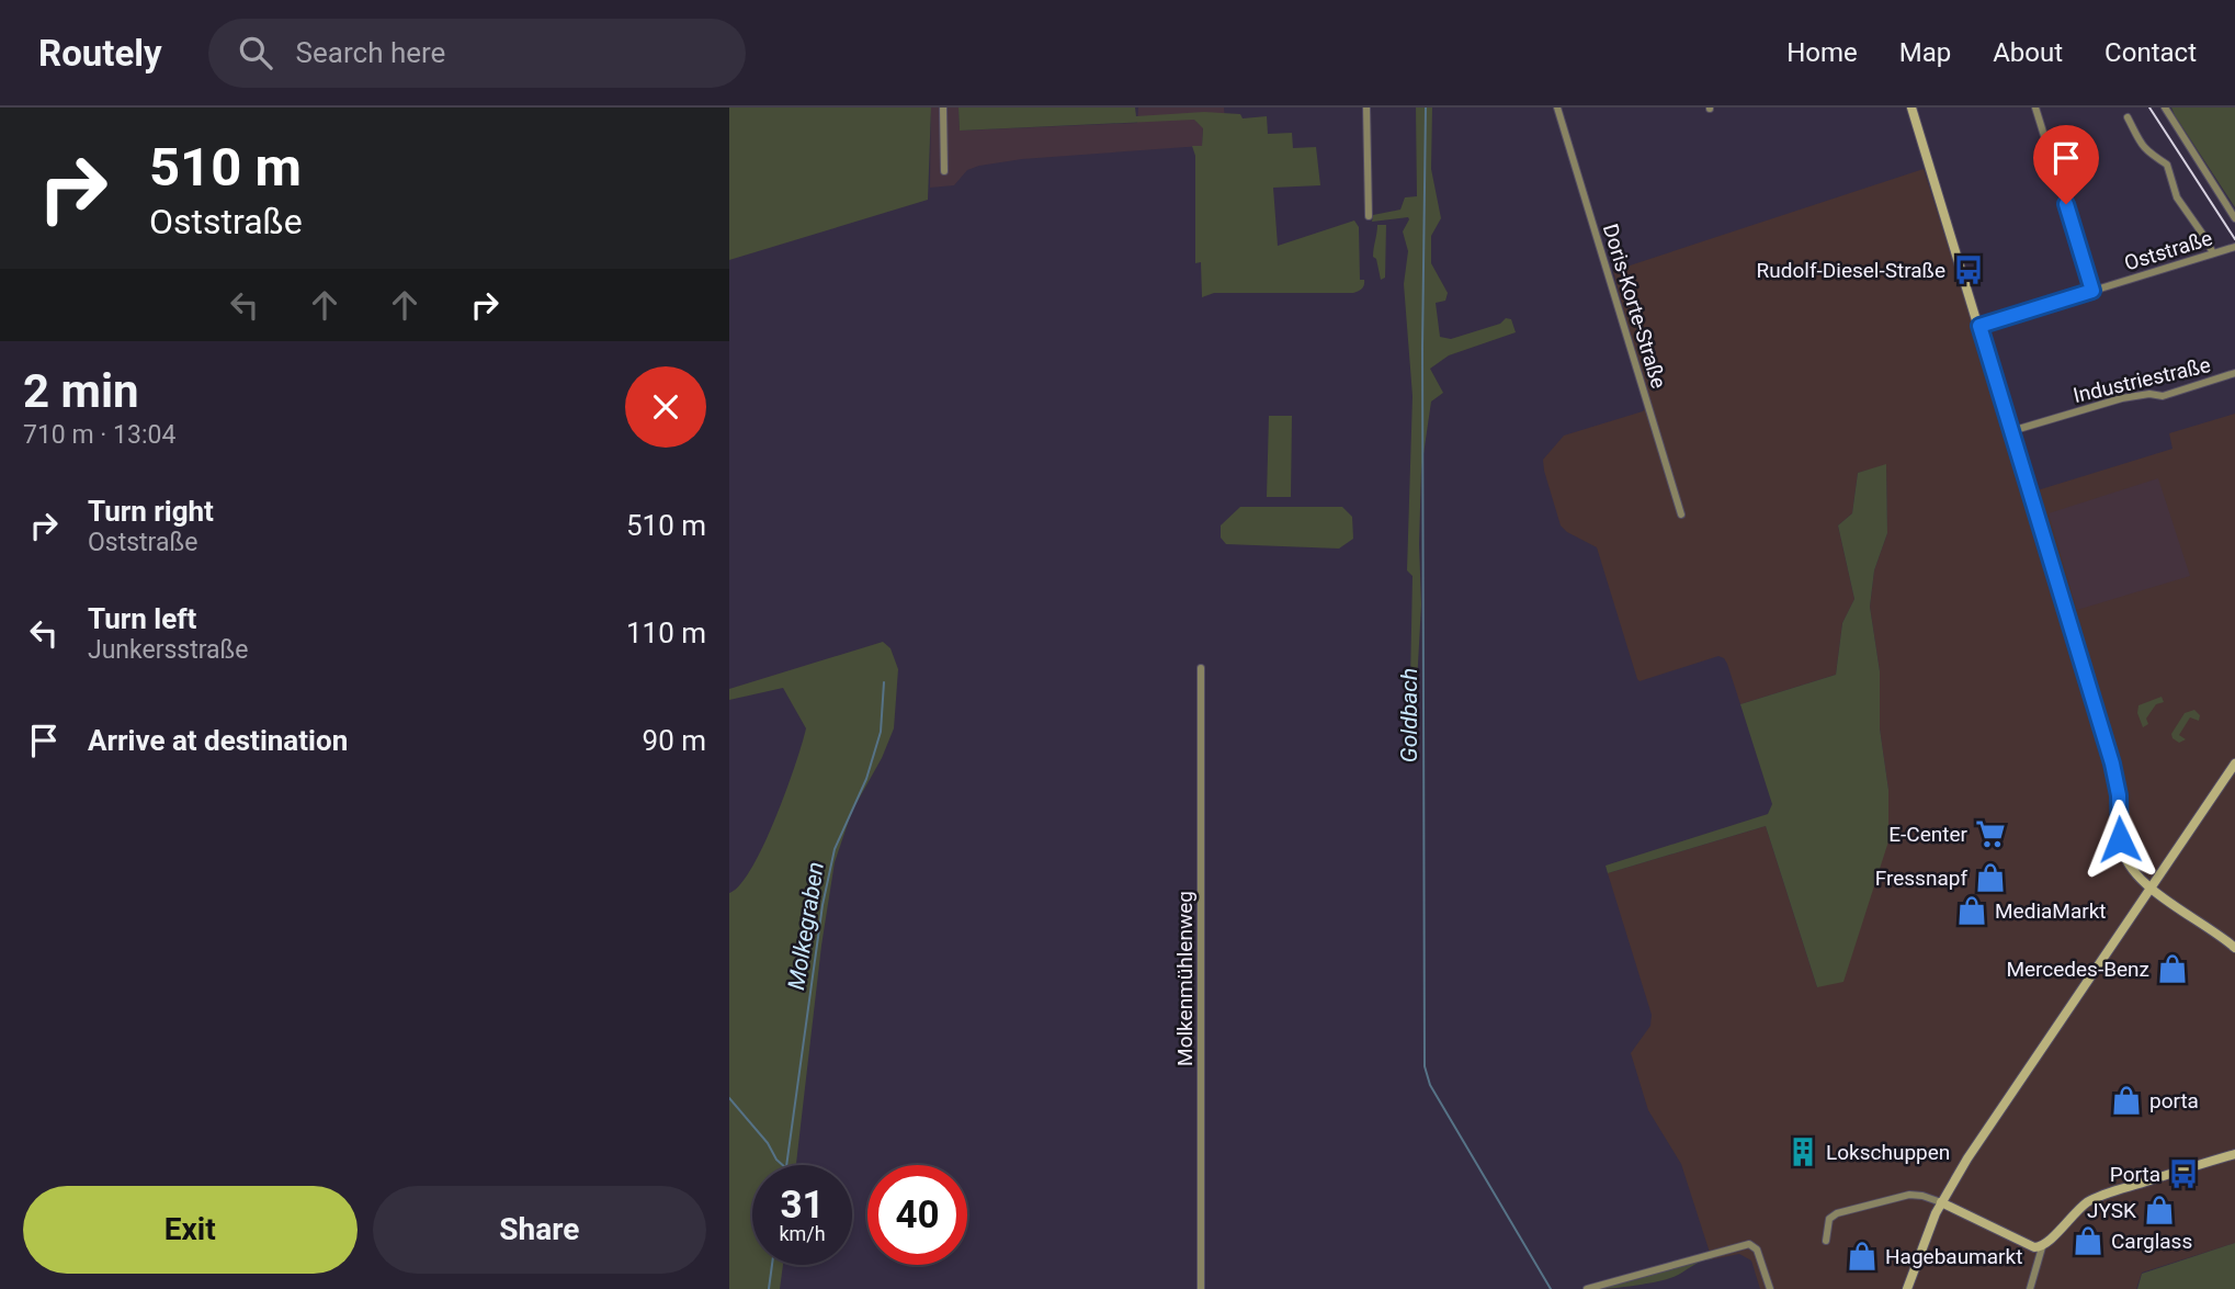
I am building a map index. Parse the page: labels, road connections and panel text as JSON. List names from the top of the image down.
{
  "streets": {
    "street": [
      "Oststraße",
      "Doris-Korte-Straße",
      "Industriestraße",
      "Molkenmühlenweg"
    ]
  },
  "water": ["Goldbach", "Molkegraben"],
  "places": {
    "bus stop": ["Rudolf-Diesel-Straße", "Porta"],
    "supermarket": ["E-Center"],
    "shop": [
      "Fressnapf",
      "MediaMarkt",
      "Mercedes-Benz",
      "porta",
      "JYSK",
      "Carglass",
      "Hagebaumarkt"
    ],
    "building": ["Lokschuppen"]
  },
  "page": {
    "header": "Routely",
    "search": "Search here",
    "nav": [
      "Home",
      "Map",
      "About",
      "Contact"
    ],
    "turn": ["510 m", "Oststraße"],
    "heading": ["2 min", "710 m · 13:04"],
    "list": [
      {
        "name": "Turn right",
        "note": "Oststraße",
        "value": "510 m"
      },
      {
        "name": "Turn left",
        "note": "Junkersstraße",
        "value": "110 m"
      },
      {
        "name": "Arrive at destination",
        "value": "90 m"
      }
    ],
    "speed": "31 km/h",
    "limit": "40",
    "buttons": ["Exit", "Share"]
  }
}
